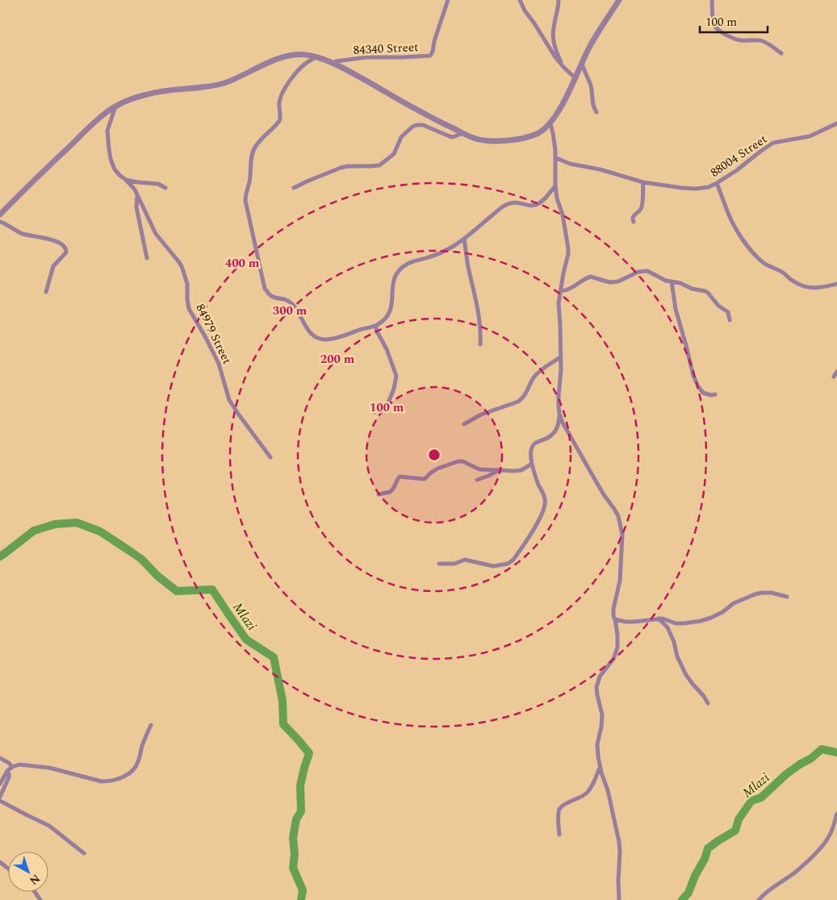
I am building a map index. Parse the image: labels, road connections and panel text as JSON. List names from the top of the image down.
{
  "streets": {
    "street": ["84340 Street", "88004 Street", "84979 Street"]
  },
  "water": ["Mlazi"],
  "scale_bar": "100 m",
  "north": "bottom right",
  "rings": [
    "400 m",
    "300 m",
    "200 m",
    "100 m"
  ]
}
